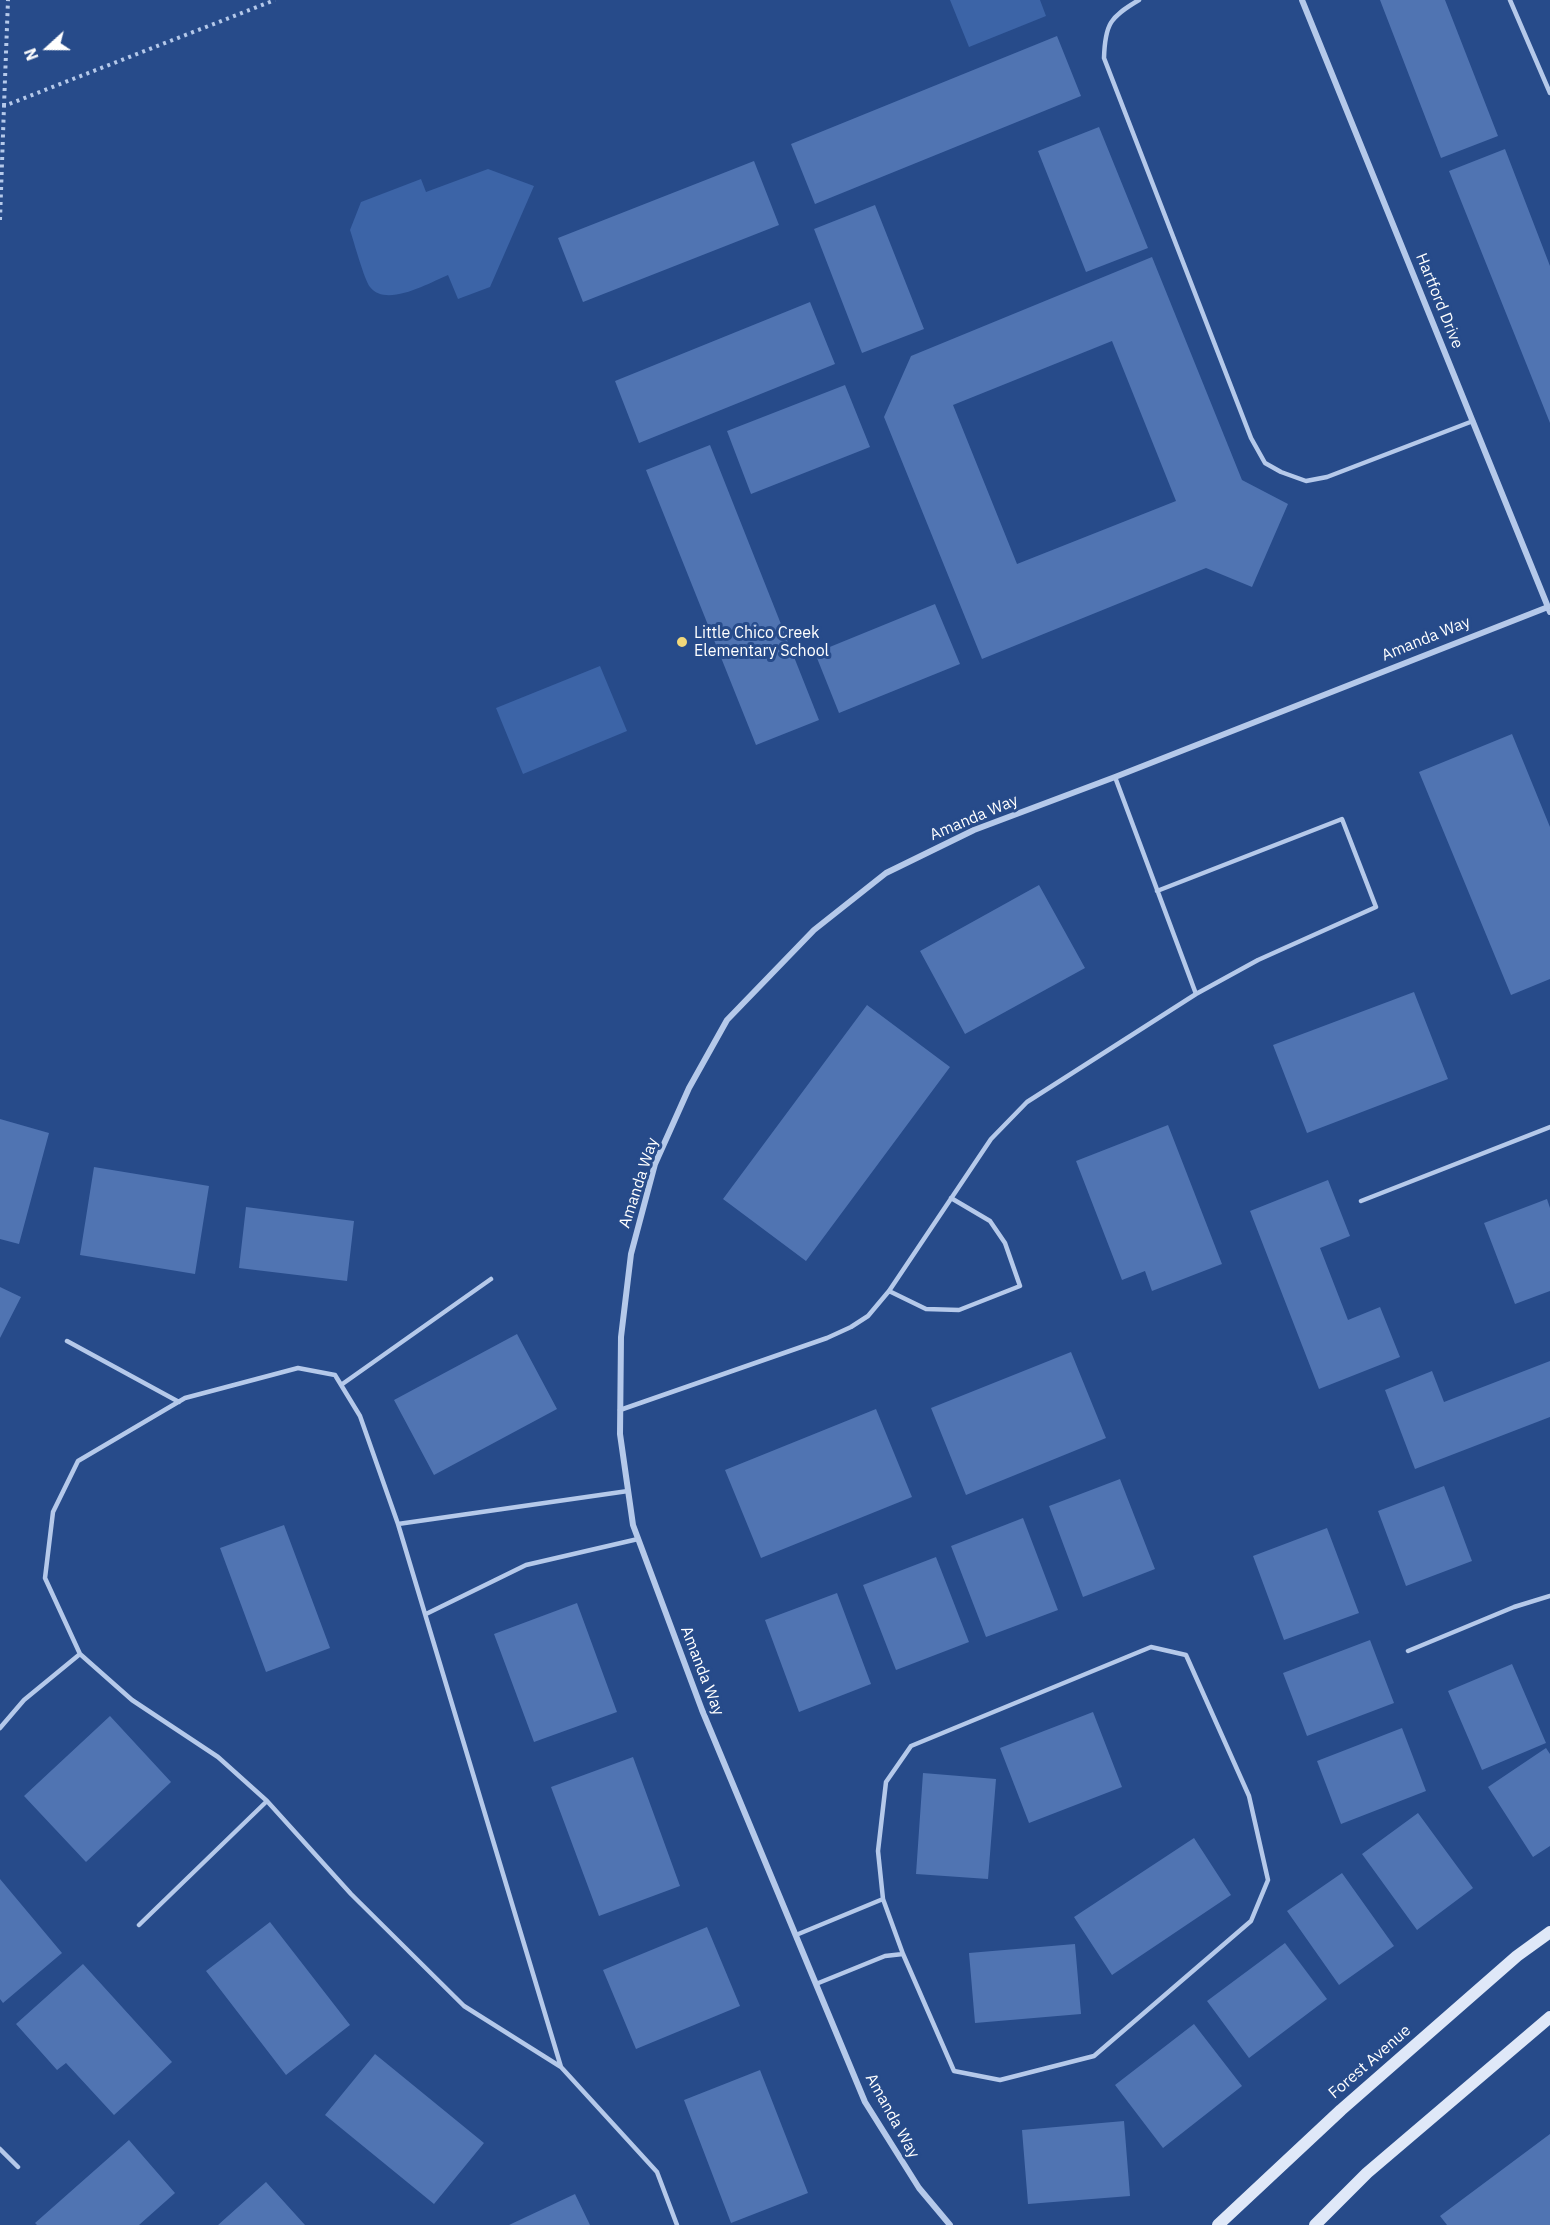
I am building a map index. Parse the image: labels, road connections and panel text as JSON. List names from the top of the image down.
{
  "streets": {
    "street": ["Hartford Drive", "Amanda Way", "Forest Avenue"]
  },
  "crossings": [
    ["Hartford Drive", "Amanda Way"]
  ],
  "places": ["Little Chico Creek Elementary School"],
  "north": "left"
}
